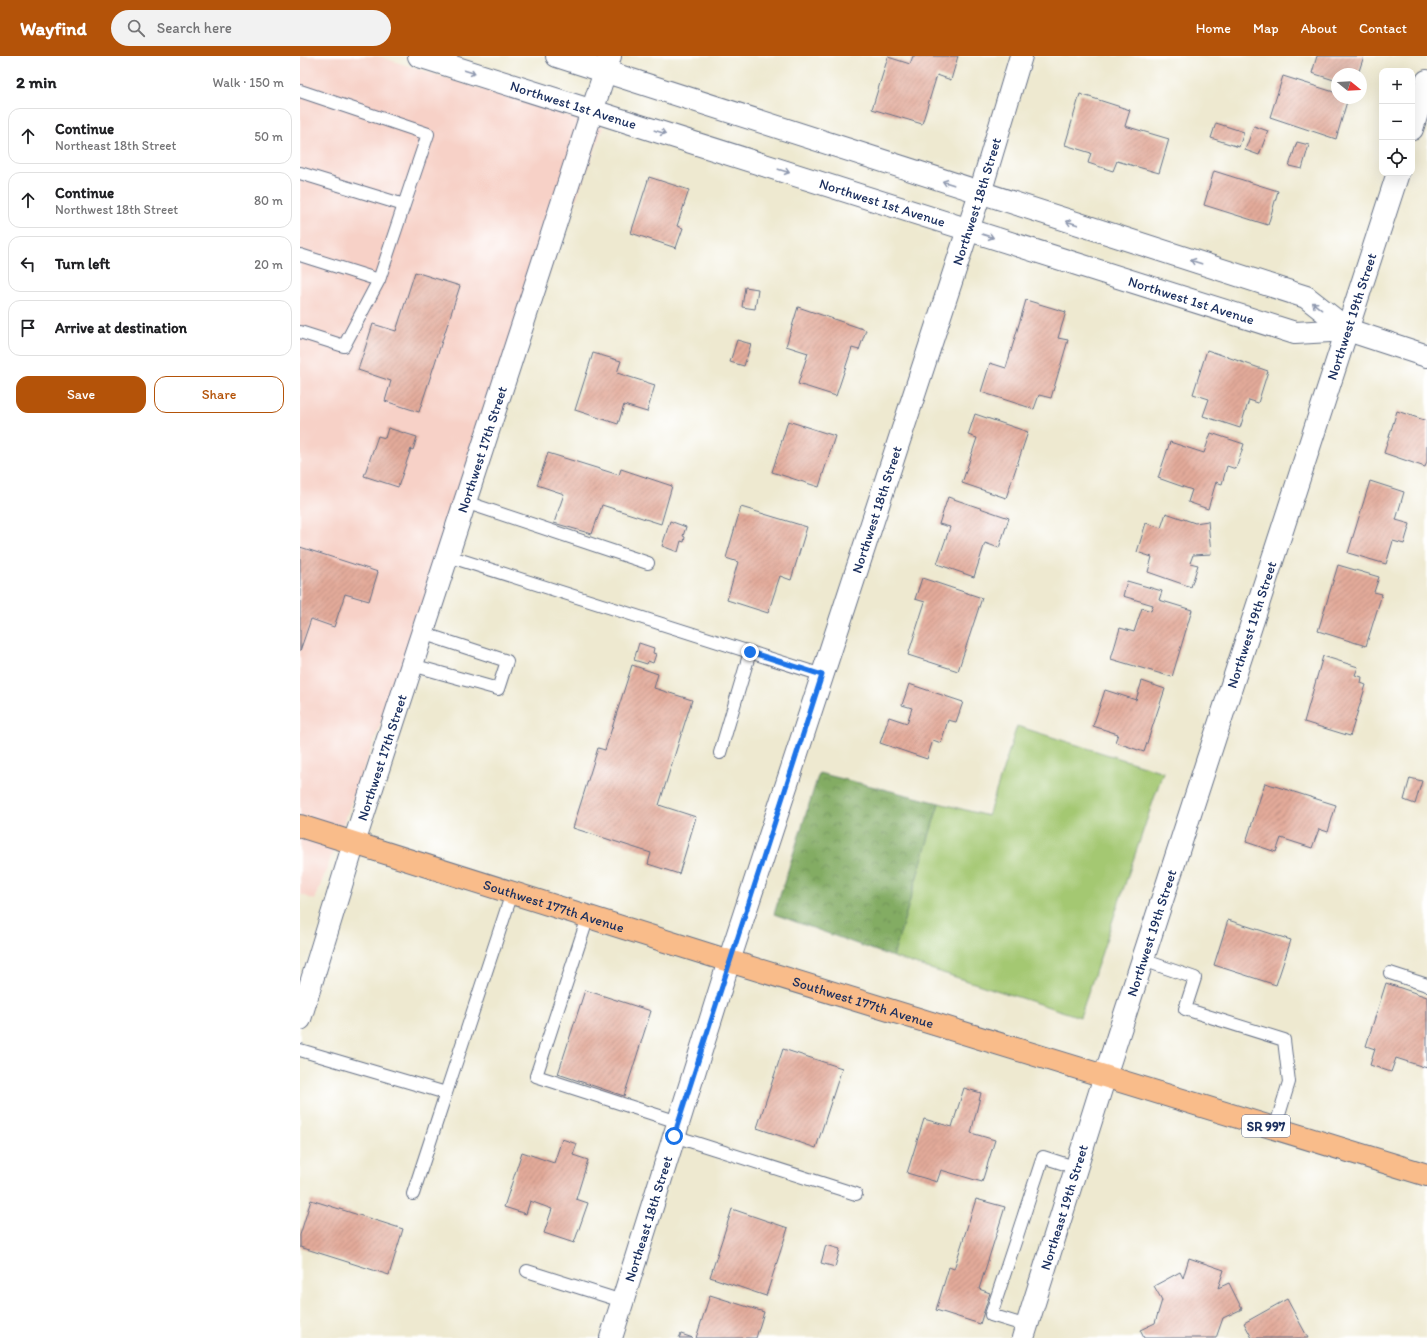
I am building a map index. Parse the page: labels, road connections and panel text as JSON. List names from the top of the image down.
{
  "streets": {
    "highway": ["Southwest 177th Avenue", "SR 997"],
    "street": [
      "Northwest 1st Avenue",
      "Northwest 18th Street",
      "Northwest 19th Street",
      "Northwest 17th Street",
      "Northeast 19th Street",
      "Northeast 18th Street"
    ]
  },
  "crossings": [
    ["Northwest 1st Avenue", "Northwest 18th Street"],
    ["Northwest 1st Avenue", "Northwest 19th Street"],
    ["Northwest 1st Avenue", "Northwest 17th Street"],
    ["Northwest 18th Street", "Southwest 177th Avenue"],
    ["Northwest 18th Street", "Northeast 18th Street"],
    ["Northwest 19th Street", "Southwest 177th Avenue"],
    ["Northwest 19th Street", "Northeast 19th Street"],
    ["Northwest 17th Street", "Southwest 177th Avenue"],
    ["Southwest 177th Avenue", "Northeast 19th Street"],
    ["Southwest 177th Avenue", "Northeast 18th Street"]
  ],
  "north": "right",
  "page": {
    "header": "Wayfind",
    "search": "Search here",
    "nav": [
      "Home",
      "Map",
      "About",
      "Contact"
    ],
    "heading": ["2 min", "Walk · 150 m"],
    "map_buttons": ["+", "−"],
    "list": [
      ["Continue", "Northeast 18th Street", "50 m"],
      ["Continue", "Northwest 18th Street", "80 m"],
      ["Turn left", "20 m"],
      "Arrive at destination"
    ],
    "buttons": ["Save", "Share"]
  }
}
